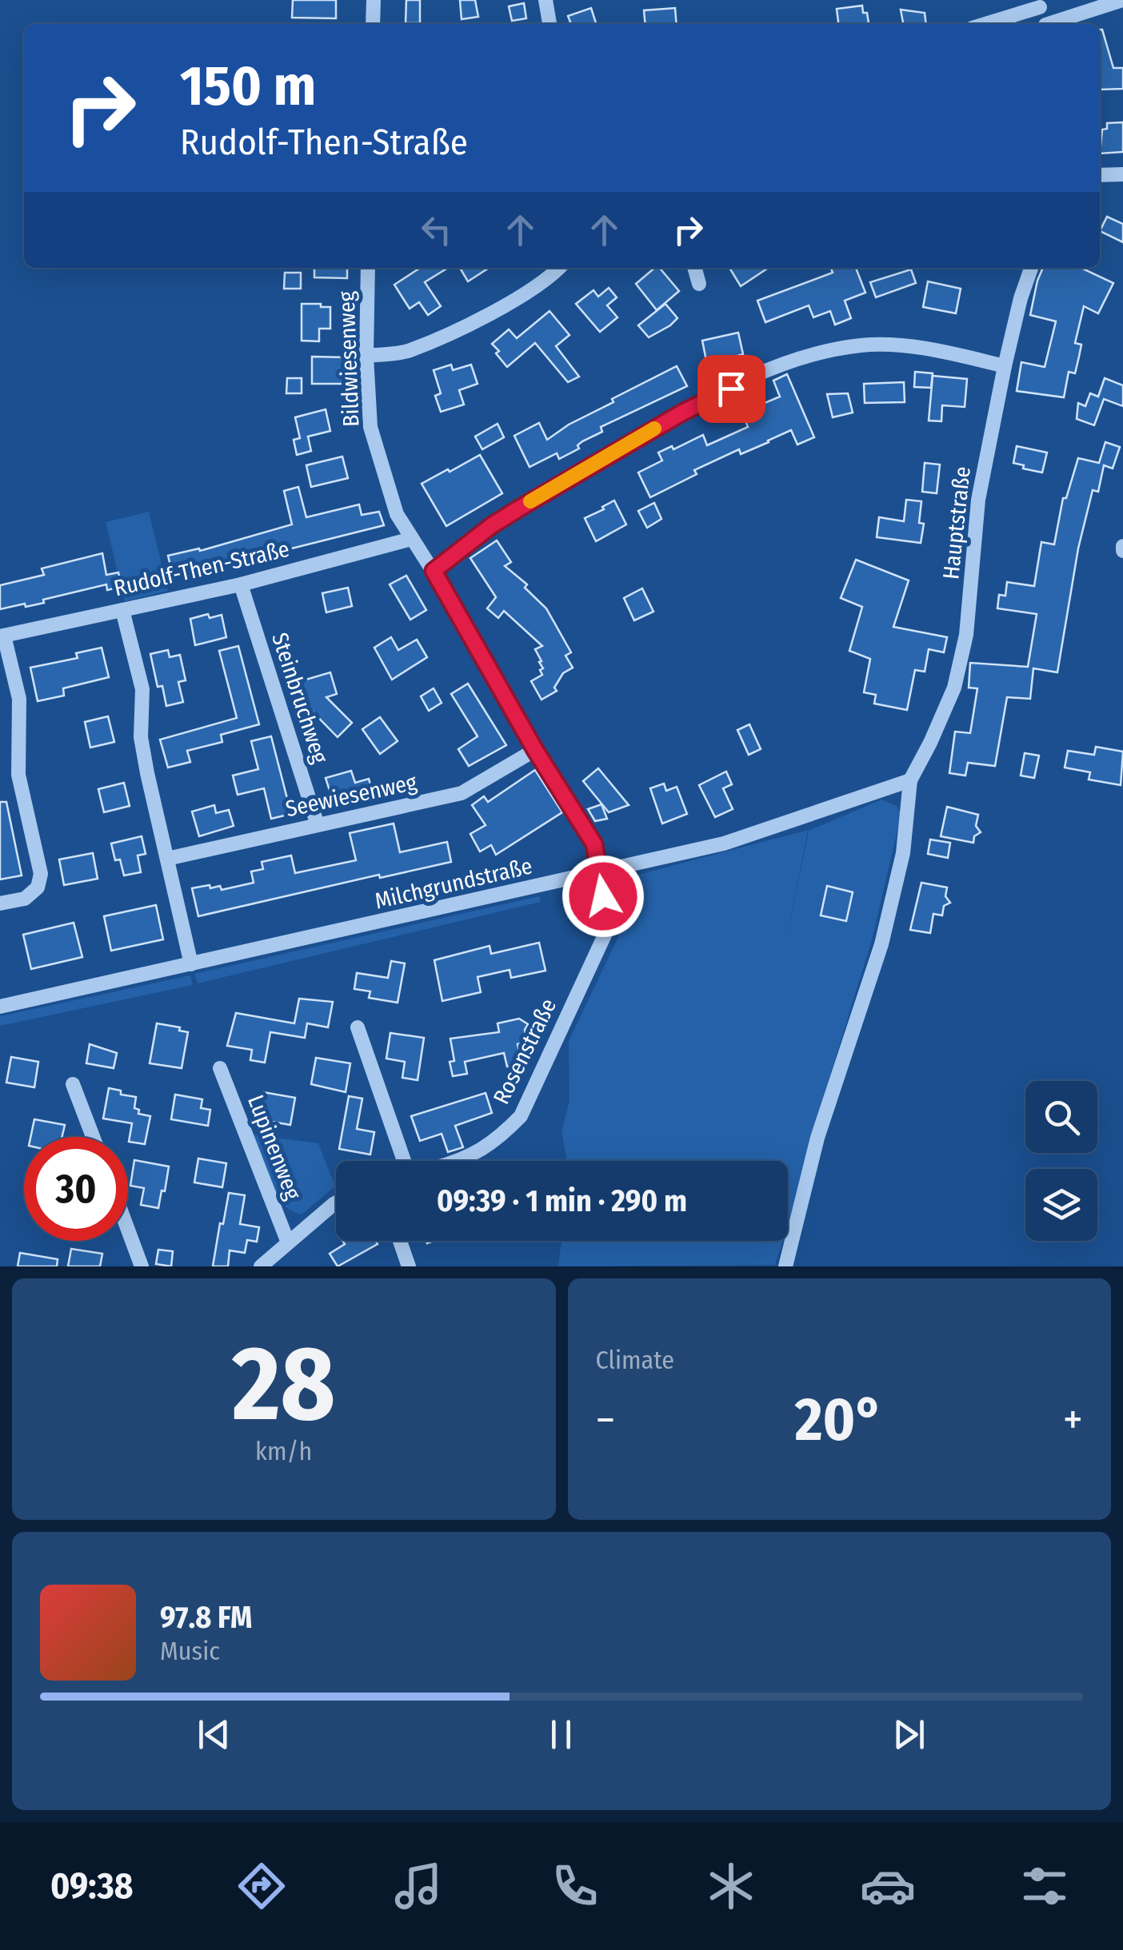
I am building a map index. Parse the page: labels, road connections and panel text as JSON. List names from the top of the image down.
{
  "streets": {
    "street": [
      "Bildwiesenweg",
      "Hauptstraße",
      "Rudolf-Then-Straße",
      "Steinbruchweg",
      "Seewiesenweg",
      "Milchgrundstraße",
      "Rosenstraße",
      "Lupinenweg"
    ]
  },
  "crossings": [
    ["Bildwiesenweg", "Rudolf-Then-Straße"],
    ["Bildwiesenweg", "Seewiesenweg"],
    ["Bildwiesenweg", "Milchgrundstraße"],
    ["Bildwiesenweg", "Rosenstraße"],
    ["Hauptstraße", "Milchgrundstraße"],
    ["Rudolf-Then-Straße", "Steinbruchweg"],
    ["Steinbruchweg", "Seewiesenweg"],
    ["Milchgrundstraße", "Rosenstraße"]
  ],
  "page": {
    "turn": ["150 m", "Rudolf-Then-Straße"],
    "limit": "30",
    "trip": "09:39 · 1 min · 290 m",
    "tile": [
      ["28", "km/h"],
      "Climate"
    ],
    "heat": ["−", "20°", "+"],
    "song": ["97.8 FM", "Music"],
    "tabs": "09:38"
  }
}
